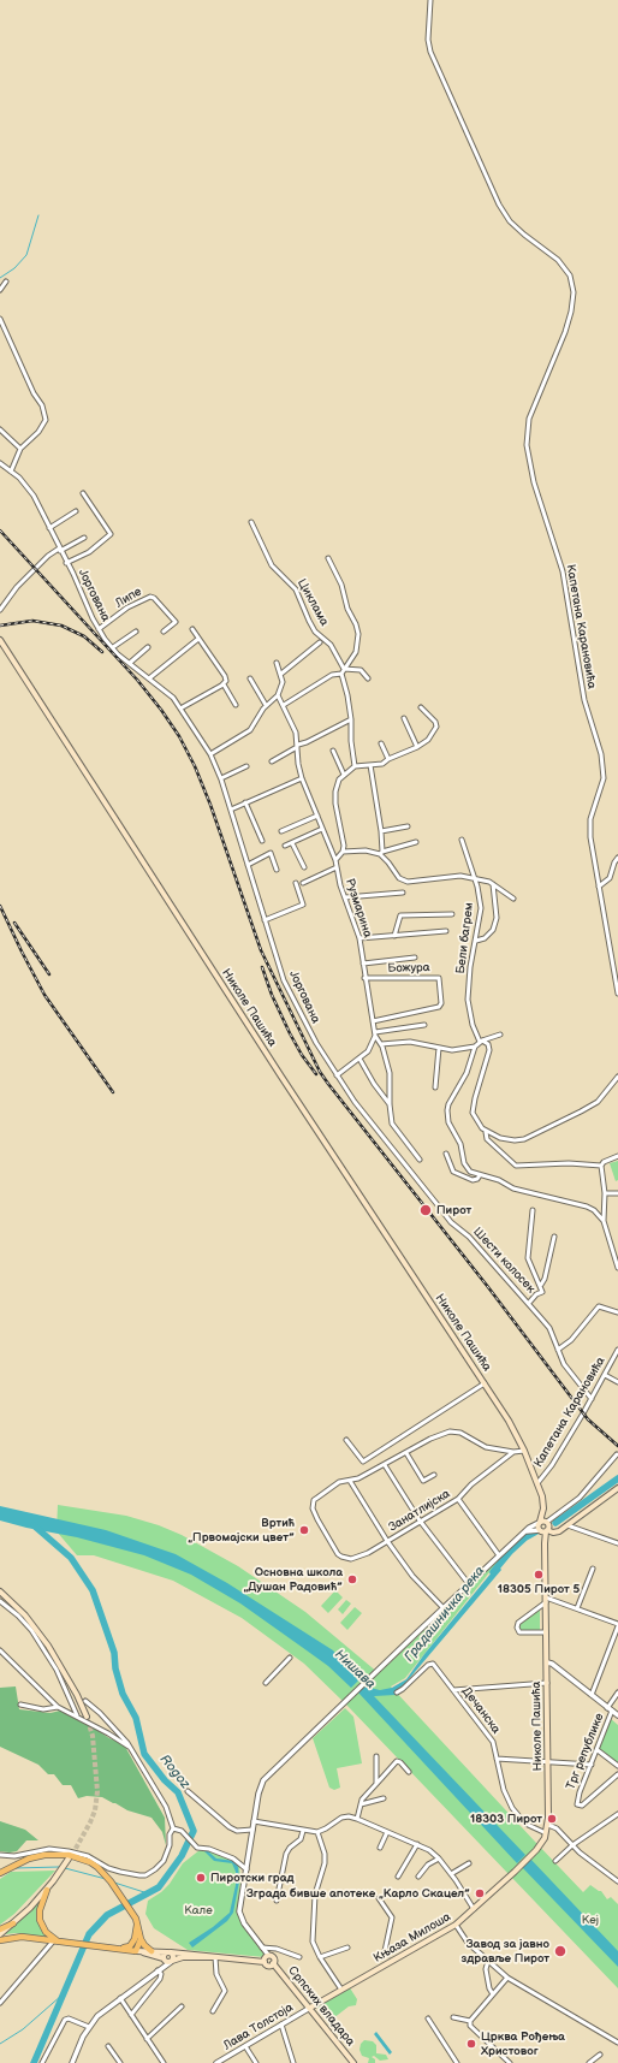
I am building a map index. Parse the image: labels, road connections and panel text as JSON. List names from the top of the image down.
{
  "streets": {
    "main road": ["Николе Пашића", "Књаза Милоша", "Српских владара"],
    "street": [
      "Јоргована",
      "Липе",
      "Циклама",
      "Капетана Карановића",
      "Рузмарина",
      "Бели багрем",
      "Божура",
      "Шести колосек",
      "Занатлијска",
      "Дечанска",
      "Трг републике",
      "Лава Толстоја"
    ]
  },
  "crossings": [
    ["Јоргована", "Липе"],
    ["Јоргована", "Шести колосек"],
    ["Капетана Карановића", "Николе Пашића"],
    ["Капетана Карановића", "Шести колосек"],
    ["Рузмарина", "Божура"],
    ["Николе Пашића", "Трг републике"],
    ["Николе Пашића", "Књаза Милоша"],
    ["Књаза Милоша", "Српских владара"],
    ["Књаза Милоша", "Лава Толстоја"],
    ["Српских владара", "Лава Толстоја"]
  ],
  "water": ["Градашничка река", "Нишава", "Rogoz"],
  "parks": ["Кале", "Кеј"],
  "places": [
    "Пирот",
    "Вртић „Првомајски цвет”",
    "18305 Пирот 5",
    "Основна школа „Душан Радовић”",
    "18303 Пирот",
    "Пиротски град",
    "Зграда бивше апотеке „Карло Скацел”",
    "Завод за јавно здравље Пирот",
    "Црква Рођења Христовог"
  ]
}
